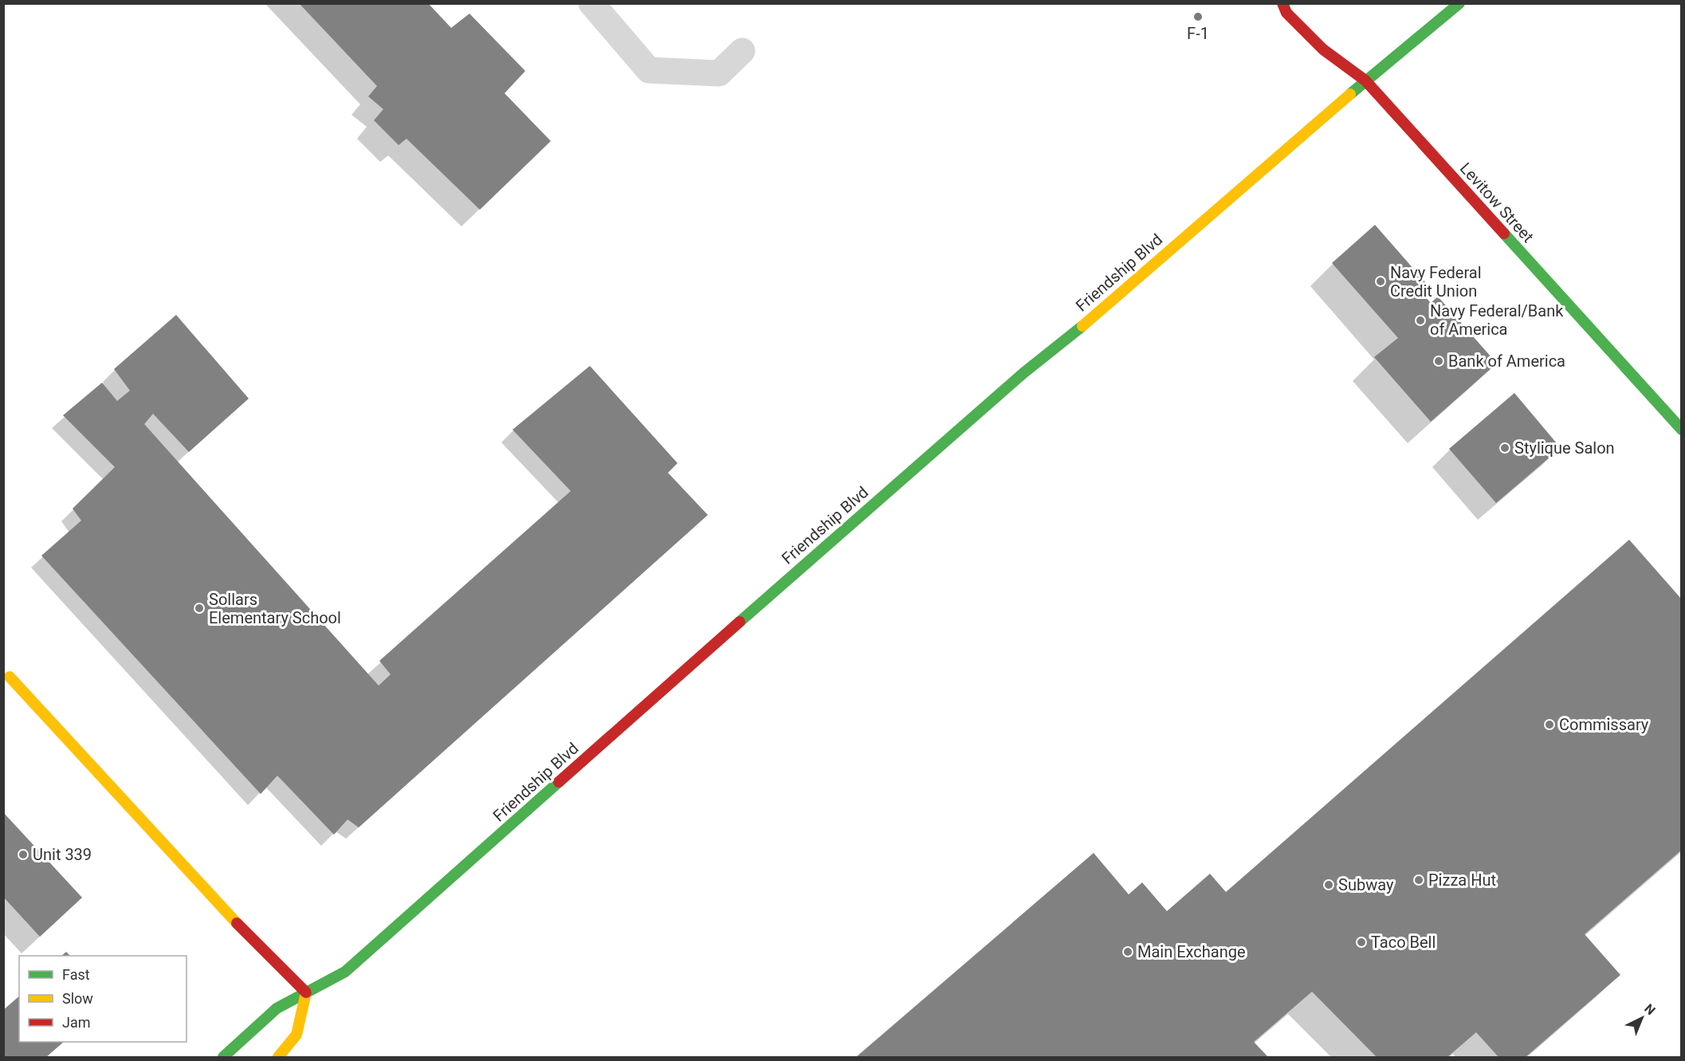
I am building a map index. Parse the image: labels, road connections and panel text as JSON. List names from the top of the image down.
{
  "streets": {
    "street": ["Levitow Street", "Friendship Blvd"]
  },
  "crossings": [
    ["Levitow Street", "Friendship Blvd"]
  ],
  "places": [
    "F-1",
    "Navy Federal Credit Union",
    "Navy Federal/Bank of America",
    "Bank of America",
    "Stylique Salon",
    "Sollars Elementary School",
    "Commissary",
    "Unit 339",
    "Pizza Hut",
    "Subway",
    "Taco Bell",
    "Main Exchange"
  ],
  "legend": ["Fast", "Slow", "Jam"],
  "north": "top right"
}
